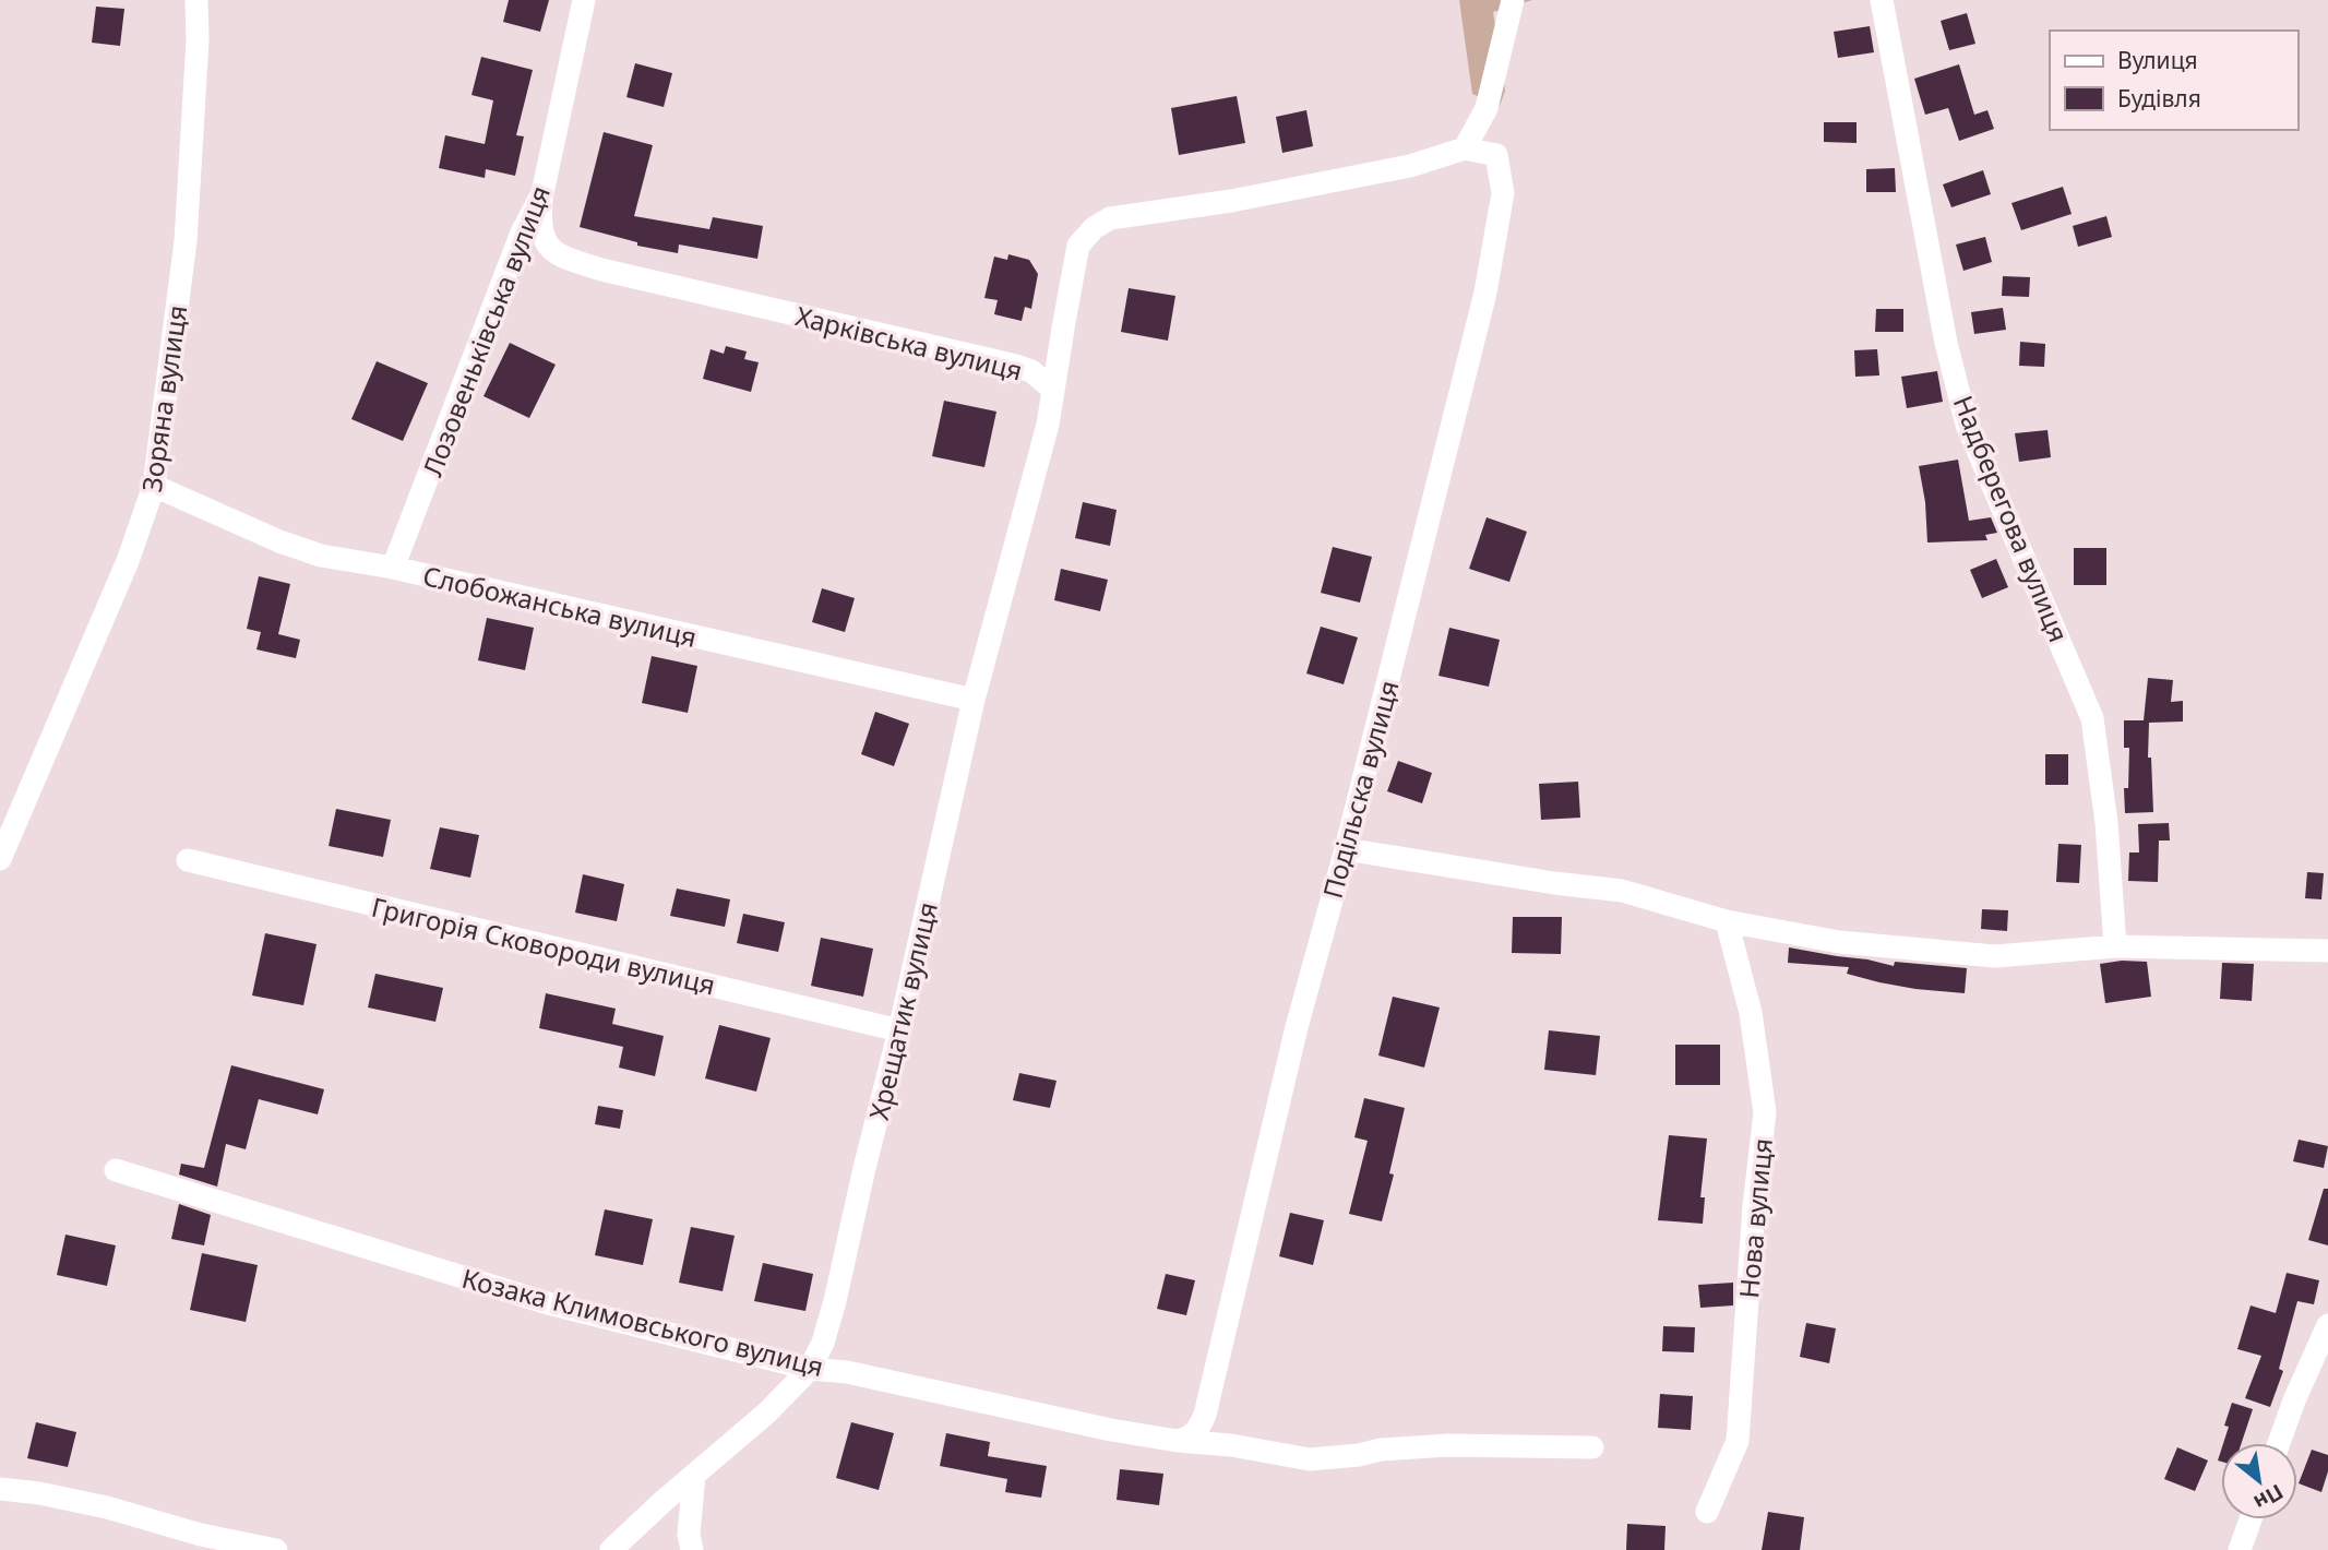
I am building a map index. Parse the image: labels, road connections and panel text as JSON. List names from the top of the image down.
{
  "streets": {
    "street": [
      "Лозовеньківська вулиця",
      "Харківська вулиця",
      "Зоряна вулиця",
      "Надберегова вулиця",
      "Слобожанська вулиця",
      "Подільска вулиця",
      "Григорія Сковороди вулиця",
      "Хрещатик вулиця",
      "Нова вулиця",
      "Козака Климовського вулиця"
    ]
  },
  "crossings": [
    ["Лозовеньківська вулиця", "Харківська вулиця"],
    ["Лозовеньківська вулиця", "Слобожанська вулиця"],
    ["Харківська вулиця", "Подільска вулиця"],
    ["Харківська вулиця", "Хрещатик вулиця"],
    ["Зоряна вулиця", "Слобожанська вулиця"],
    ["Слобожанська вулиця", "Хрещатик вулиця"],
    ["Подільска вулиця", "Козака Климовського вулиця"],
    ["Григорія Сковороди вулиця", "Хрещатик вулиця"],
    ["Хрещатик вулиця", "Козака Климовського вулиця"]
  ],
  "legend": ["Вулиця", "Будівля"],
  "north": "bottom right"
}
